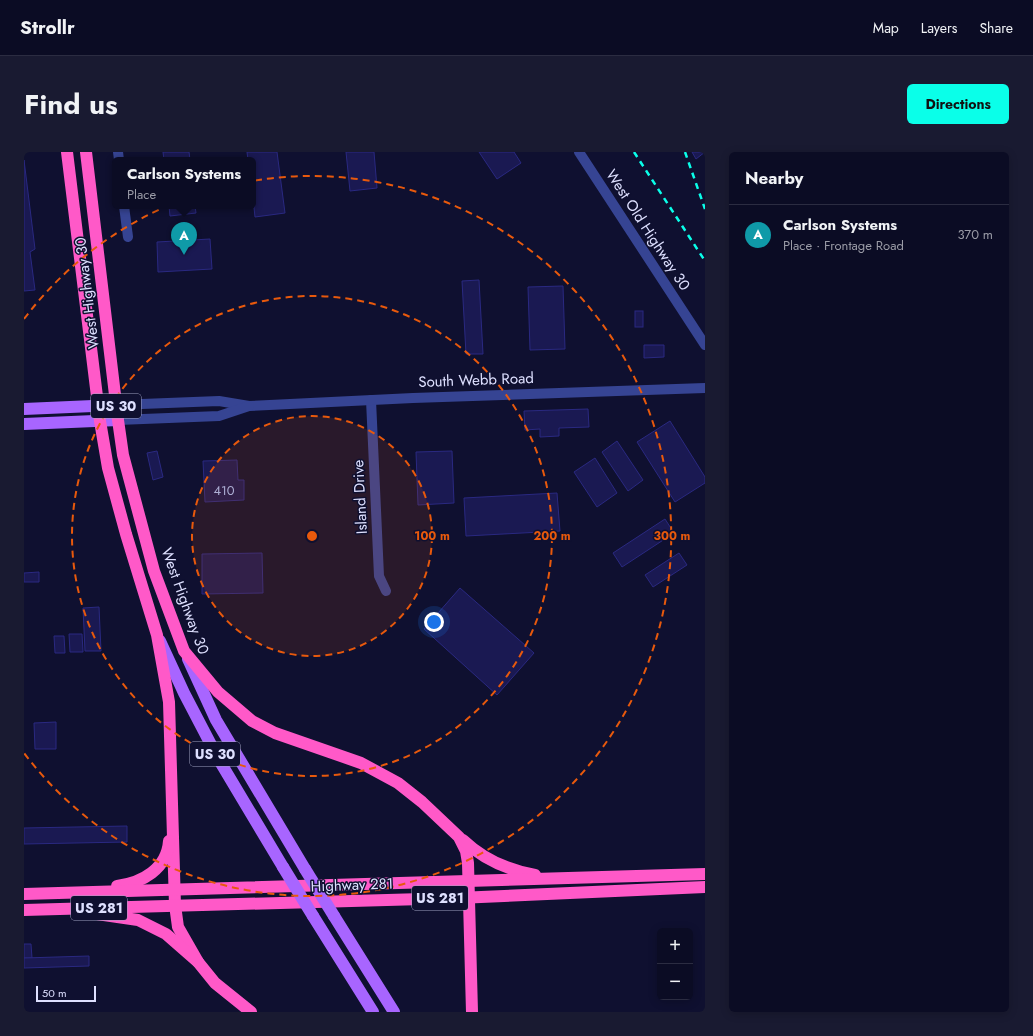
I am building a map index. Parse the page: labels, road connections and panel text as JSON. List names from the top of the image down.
{
  "streets": {
    "highway": [
      "West Highway 30",
      "US 30",
      "Highway 281",
      "US 281"
    ],
    "main road": ["South Webb Road"],
    "street": ["West Old Highway 30", "Island Drive"]
  },
  "crossings": [
    ["West Highway 30", "South Webb Road"],
    ["South Webb Road", "Island Drive"]
  ],
  "house_numbers": ["410"],
  "scale_bar": "50 m",
  "page": {
    "header": "Strollr",
    "nav": ["Map", "Layers", "Share"],
    "title": "Find us",
    "buttons": "Directions",
    "heading": "Nearby",
    "popup": ["Carlson Systems", "Place"],
    "list": [
      {
        "mark": "A",
        "name": "Carlson Systems",
        "note": "Place · Frontage Road",
        "value": "370 m"
      }
    ],
    "pins": "A",
    "map_buttons": ["+", "−"],
    "scale": "50 m"
  },
  "rings": ["100 m", "200 m", "300 m"]
}
